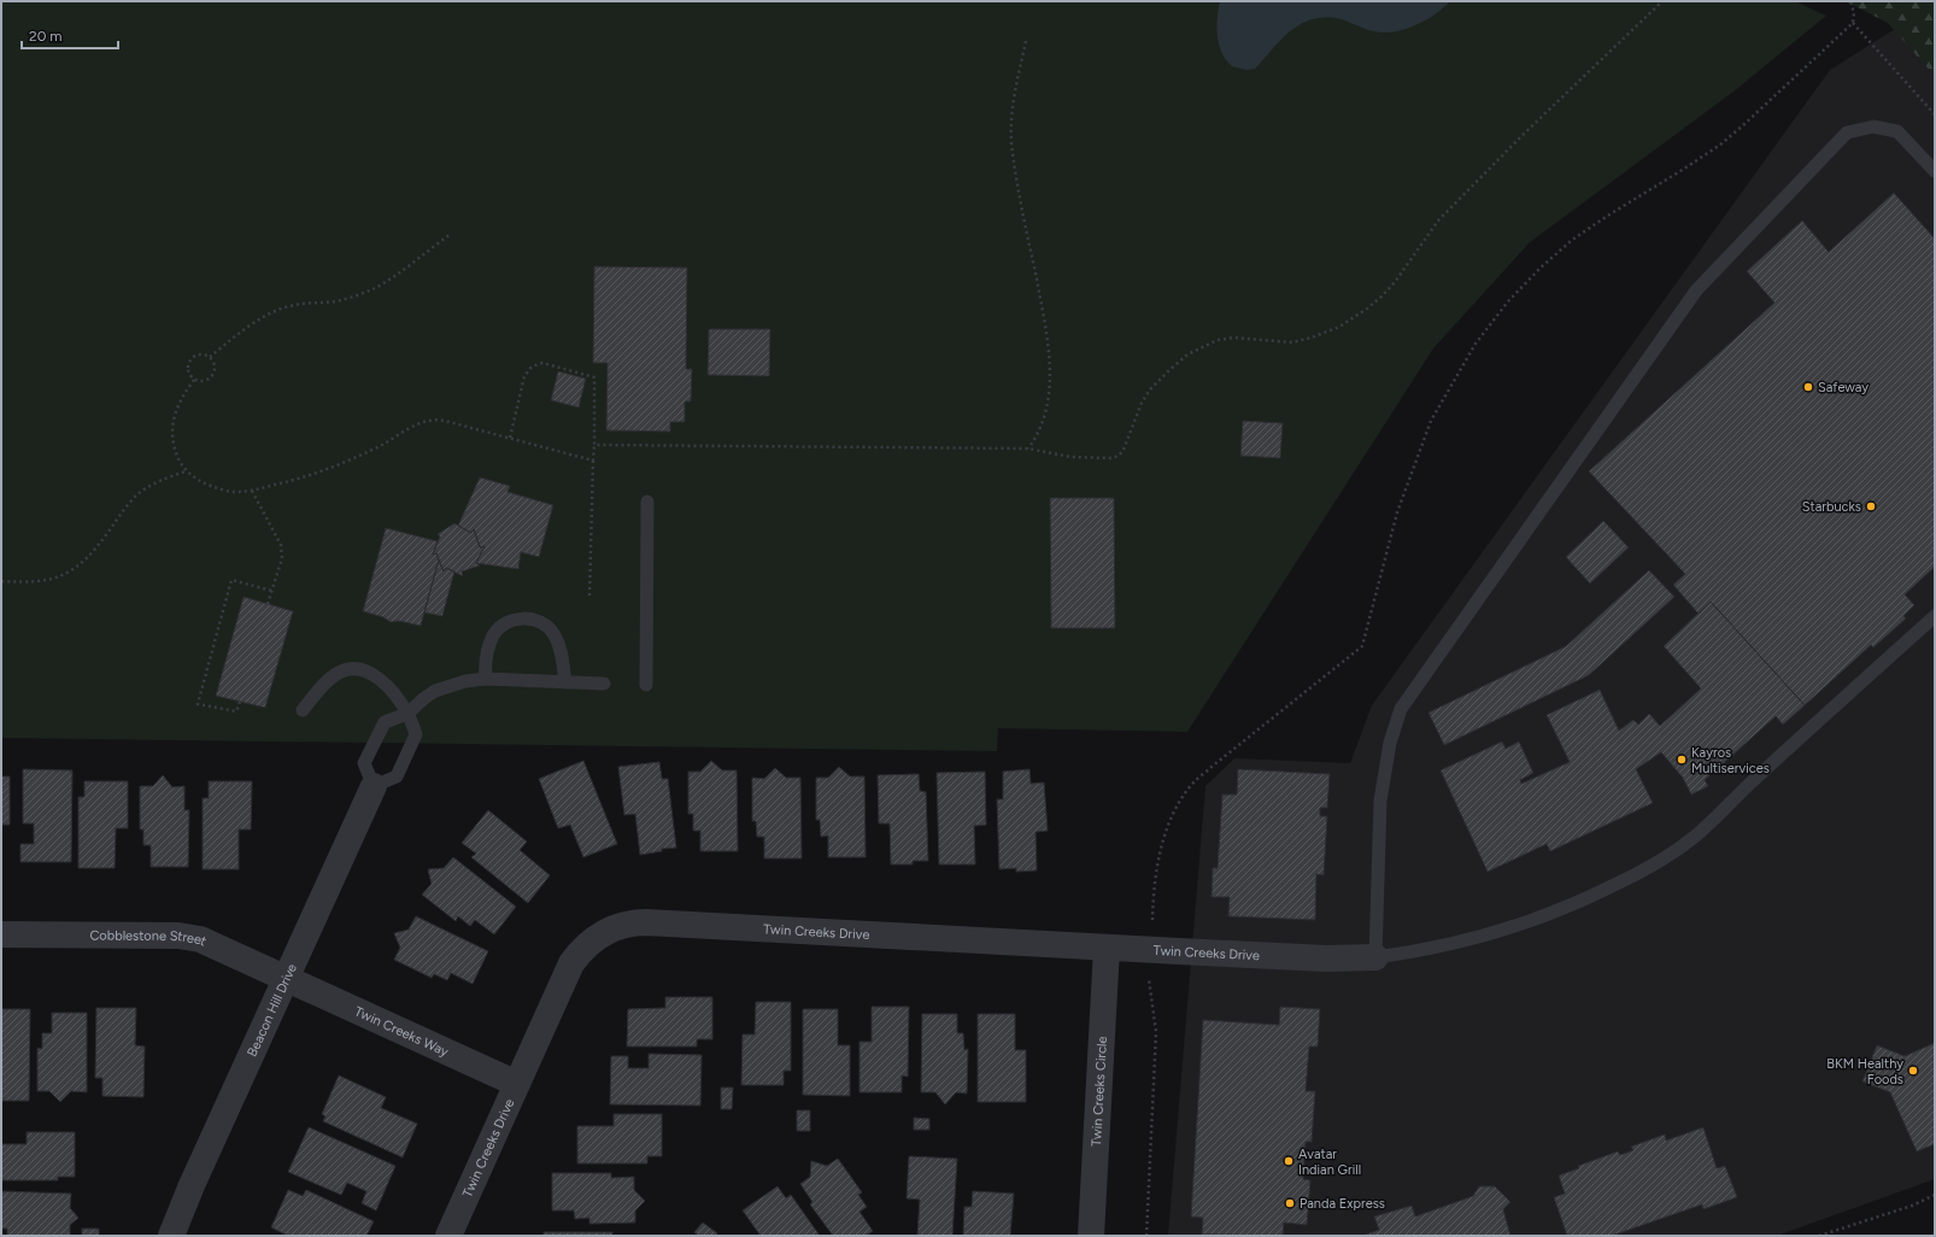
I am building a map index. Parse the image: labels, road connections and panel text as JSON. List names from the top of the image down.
{
  "streets": {
    "street": [
      "Twin Creeks Drive",
      "Cobblestone Street",
      "Beacon Hill Drive",
      "Twin Creeks Way",
      "Twin Creeks Circle"
    ]
  },
  "crossings": [
    ["Twin Creeks Drive", "Twin Creeks Way"],
    ["Twin Creeks Drive", "Twin Creeks Circle"],
    ["Cobblestone Street", "Beacon Hill Drive"],
    ["Cobblestone Street", "Twin Creeks Way"],
    ["Beacon Hill Drive", "Twin Creeks Way"]
  ],
  "places": [
    "Safeway",
    "Starbucks",
    "Kayros Multiservices",
    "BKM Healthy Foods",
    "Avatar Indian Grill",
    "Panda Express"
  ],
  "scale_bar": "20 m"
}
